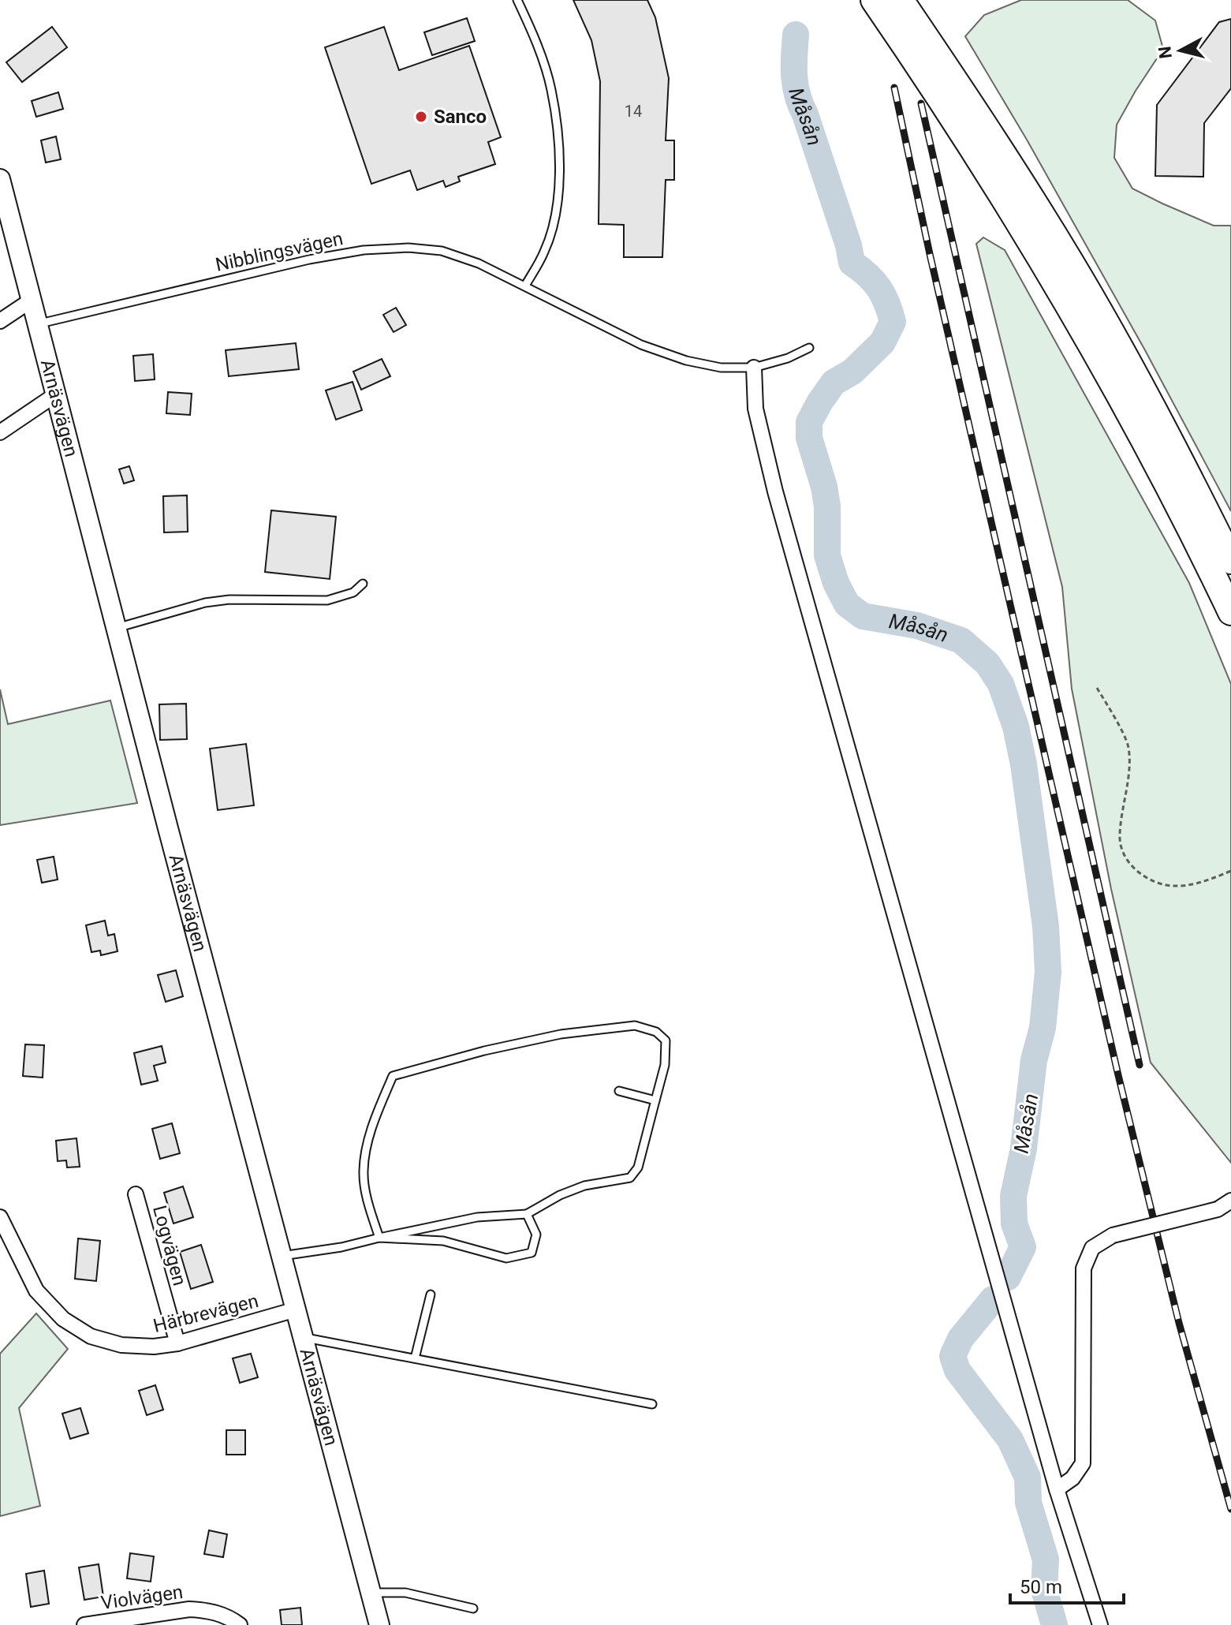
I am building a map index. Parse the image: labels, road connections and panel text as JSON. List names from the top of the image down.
{
  "streets": {
    "street": [
      "Arnäsvägen",
      "Logvägen",
      "Härbrevägen",
      "Violvägen"
    ],
    "lane": ["Nibblingsvägen"]
  },
  "crossings": [
    ["Nibblingsvägen", "Arnäsvägen"],
    ["Arnäsvägen", "Härbrevägen"],
    ["Logvägen", "Härbrevägen"]
  ],
  "water": ["Måsån"],
  "places": ["Sanco"],
  "house_numbers": ["14"],
  "scale_bar": "50 m",
  "north": "left"
}
